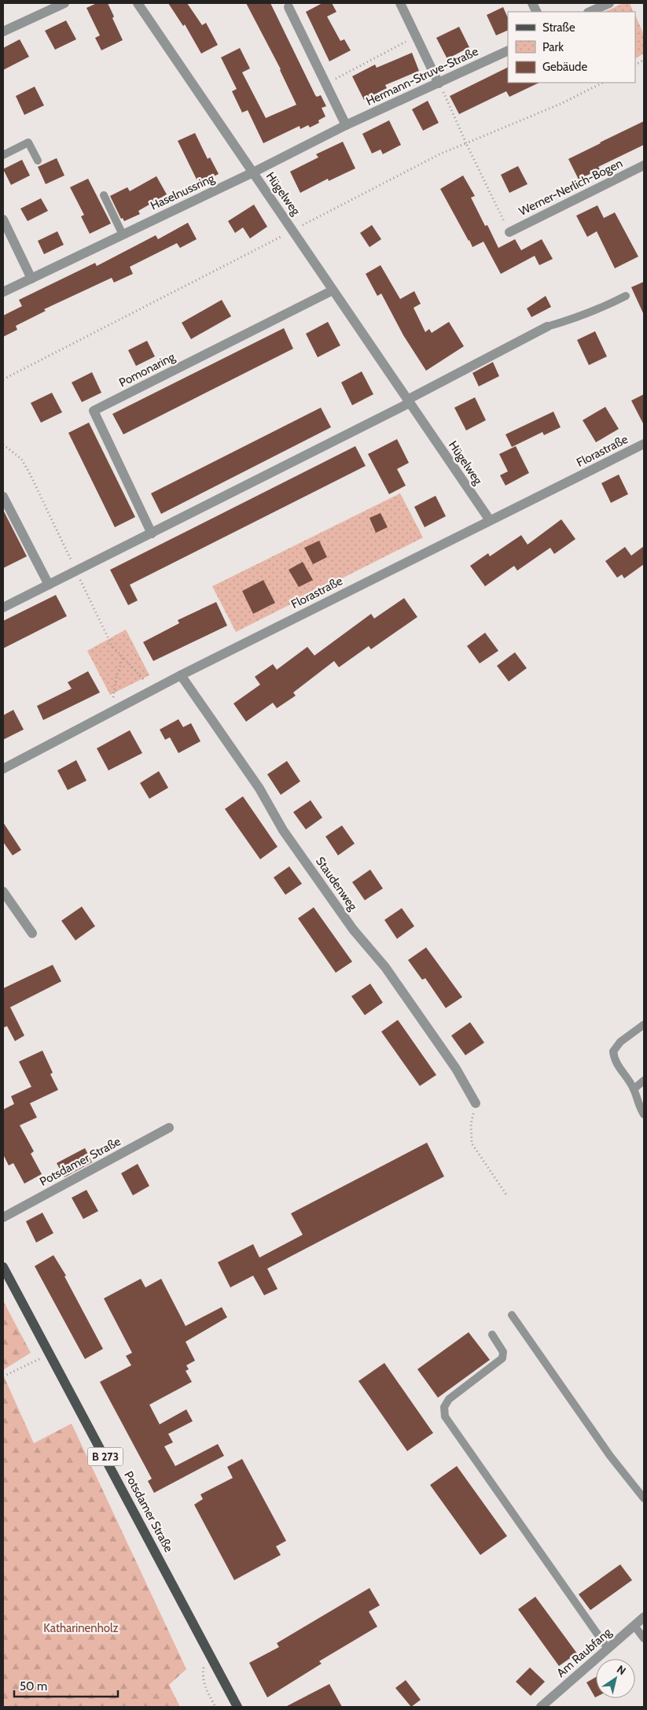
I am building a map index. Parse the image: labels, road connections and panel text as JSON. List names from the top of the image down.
{
  "streets": {
    "main road": ["Potsdamer Straße", "B 273"],
    "street": [
      "Hermann-Struve-Straße",
      "Werner-Nerlich-Bogen",
      "Haselnussring",
      "Hügelweg",
      "Pomonaring",
      "Florastraße",
      "Staudenweg",
      "Am Raubfang"
    ]
  },
  "crossings": [
    ["Hermann-Struve-Straße", "Haselnussring"],
    ["Hermann-Struve-Straße", "Hügelweg"],
    ["Haselnussring", "Hügelweg"],
    ["Hügelweg", "Pomonaring"],
    ["Hügelweg", "Florastraße"],
    ["Florastraße", "Staudenweg"]
  ],
  "parks": ["Katharinenholz"],
  "legend": ["Straße", "Park", "Gebäude"],
  "scale_bar": "50 m",
  "north": "top right"
}
